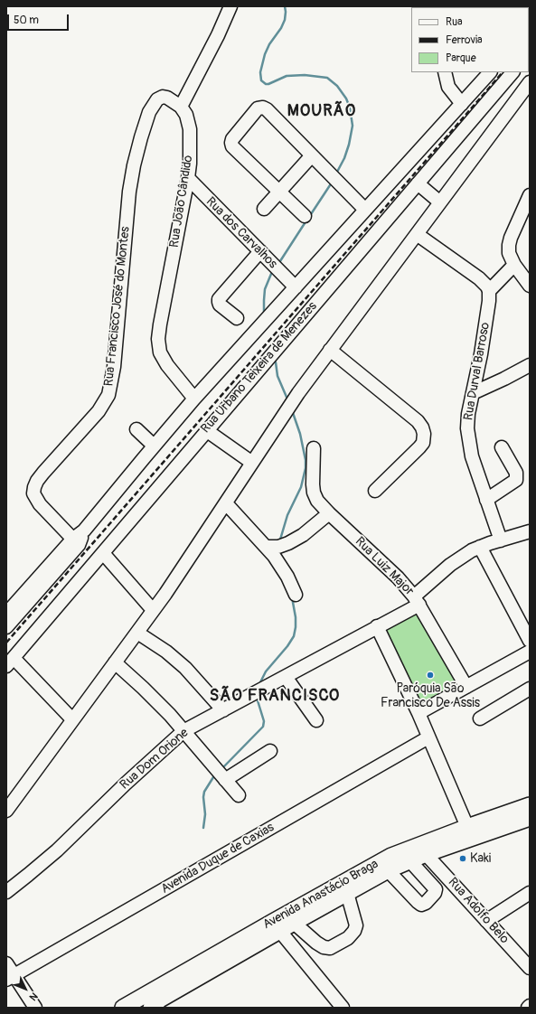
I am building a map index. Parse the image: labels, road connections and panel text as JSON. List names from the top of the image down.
{
  "streets": {
    "main road": ["Avenida Anastácio Braga"],
    "street": [
      "Rua João Cândido",
      "Rua dos Carvalhos",
      "Rua Francisco José do Montes",
      "Rua Urbano Teixeira de Menezes",
      "Rua Durval Barroso",
      "Rua Luiz Major",
      "Rua Dom Orione",
      "Avenida Duque de Caxias",
      "Rua Adolfo Belo"
    ]
  },
  "crossings": [
    ["Rua João Cândido", "Rua dos Carvalhos"],
    ["Rua João Cândido", "Rua Francisco José do Montes"],
    ["Rua João Cândido", "Rua Urbano Teixeira de Menezes"],
    ["Rua dos Carvalhos", "Rua Urbano Teixeira de Menezes"],
    ["Rua Francisco José do Montes", "Rua Urbano Teixeira de Menezes"],
    ["Rua Durval Barroso", "Rua Dom Orione"],
    ["Rua Luiz Major", "Rua Dom Orione"],
    ["Avenida Anastácio Braga", "Rua Adolfo Belo"]
  ],
  "districts": ["MOURÃO", "SÃO FRANCISCO"],
  "places": ["Paróquia São Francisco De Assis", "Kaki"],
  "legend": ["Rua", "Ferrovia", "Parque"],
  "scale_bar": "50 m",
  "north": "bottom right"
}
